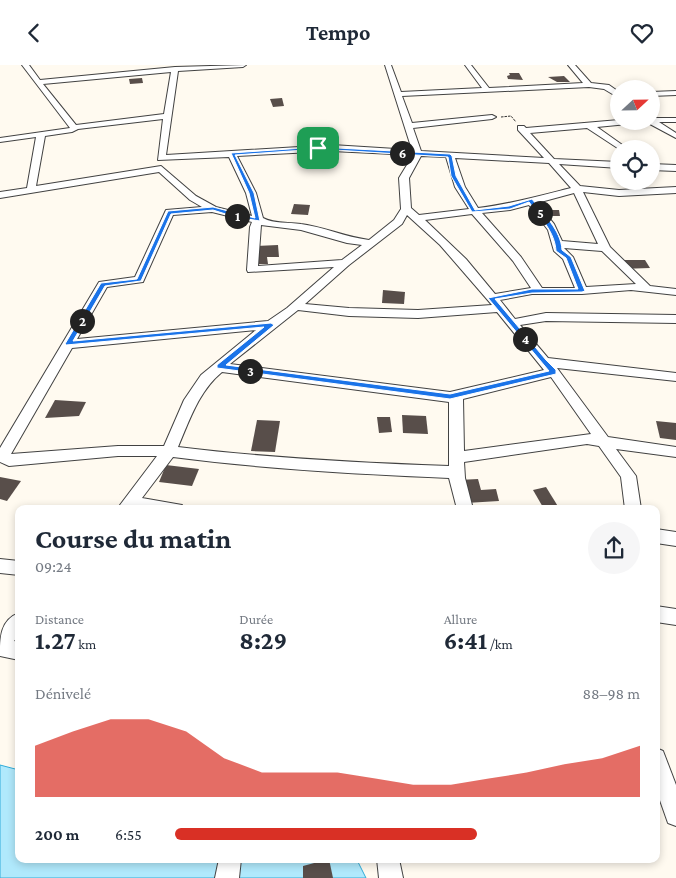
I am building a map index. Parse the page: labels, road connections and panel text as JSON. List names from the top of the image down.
{
  "north": "right",
  "page": {
    "header": "Tempo",
    "pins": [
      "6",
      "5",
      "1",
      "2",
      "4",
      "3"
    ],
    "heading": ["Course du matin", "09:24"],
    "stats": [
      ["Distance", "1.27 km"],
      ["Durée", "8:29"],
      ["Allure", "6:41 /km"]
    ],
    "chart": ["Dénivelé", "88–98 m"],
    "list": [
      {
        "name": "200 m",
        "note": "6:55"
      }
    ]
  }
}
